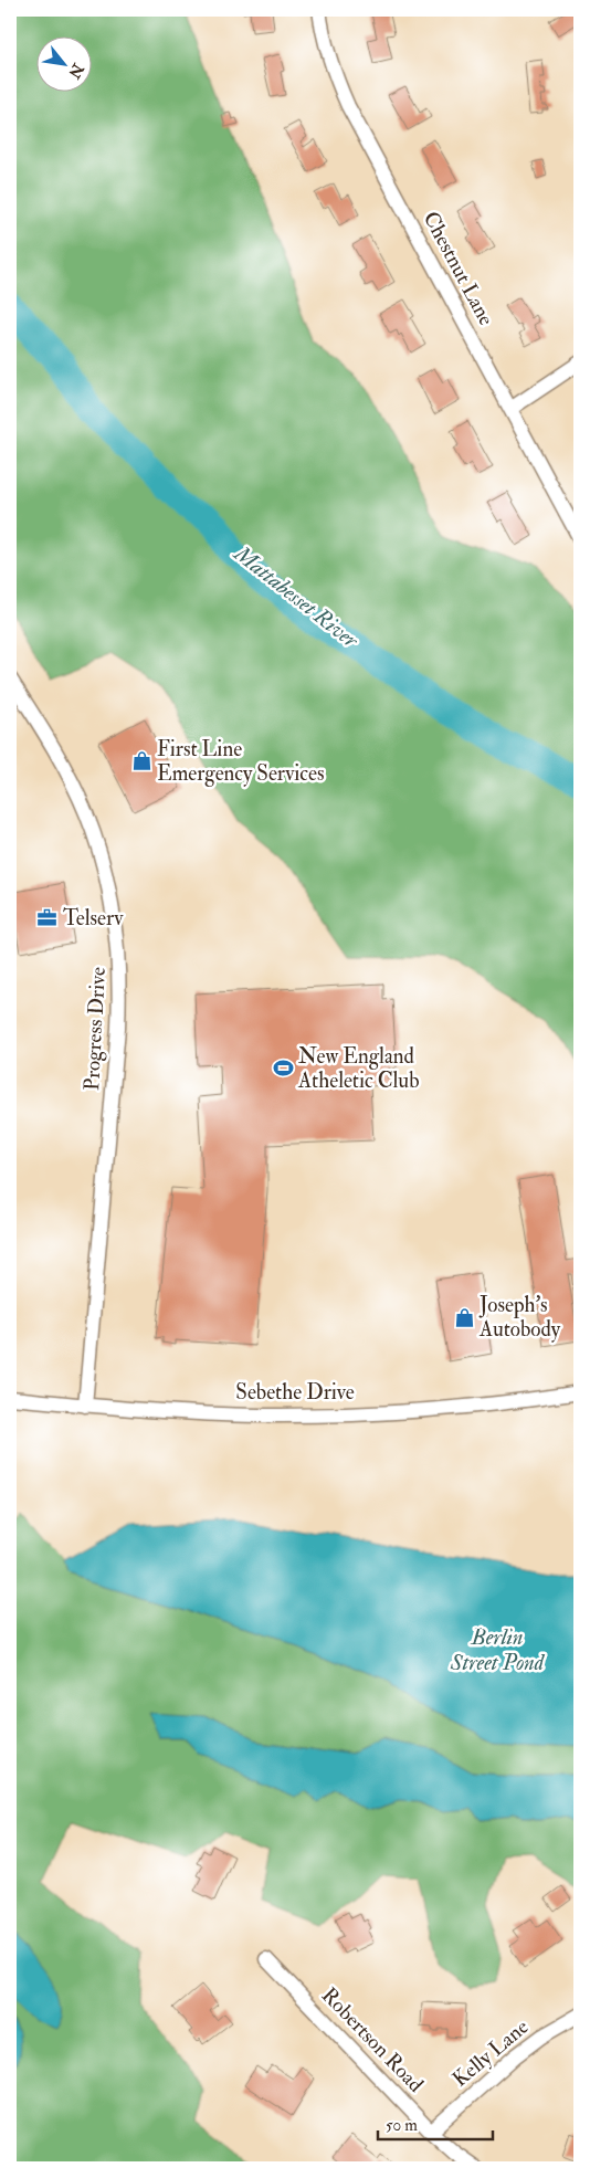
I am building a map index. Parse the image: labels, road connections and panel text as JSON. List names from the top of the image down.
{
  "streets": {
    "street": [
      "Chestnut Lane",
      "Progress Drive",
      "Sebethe Drive",
      "Robertson Road",
      "Kelly Lane"
    ]
  },
  "crossings": [
    ["Progress Drive", "Sebethe Drive"],
    ["Robertson Road", "Kelly Lane"]
  ],
  "water": ["Mattabesset River", "Berlin Street Pond"],
  "places": {
    "shop": ["First Line Emergency Services", "Joseph's Autobody"],
    "office": ["Telserv"],
    "sports": ["New England Atheletic Club"]
  },
  "scale_bar": "50 m",
  "north": "bottom right"
}
